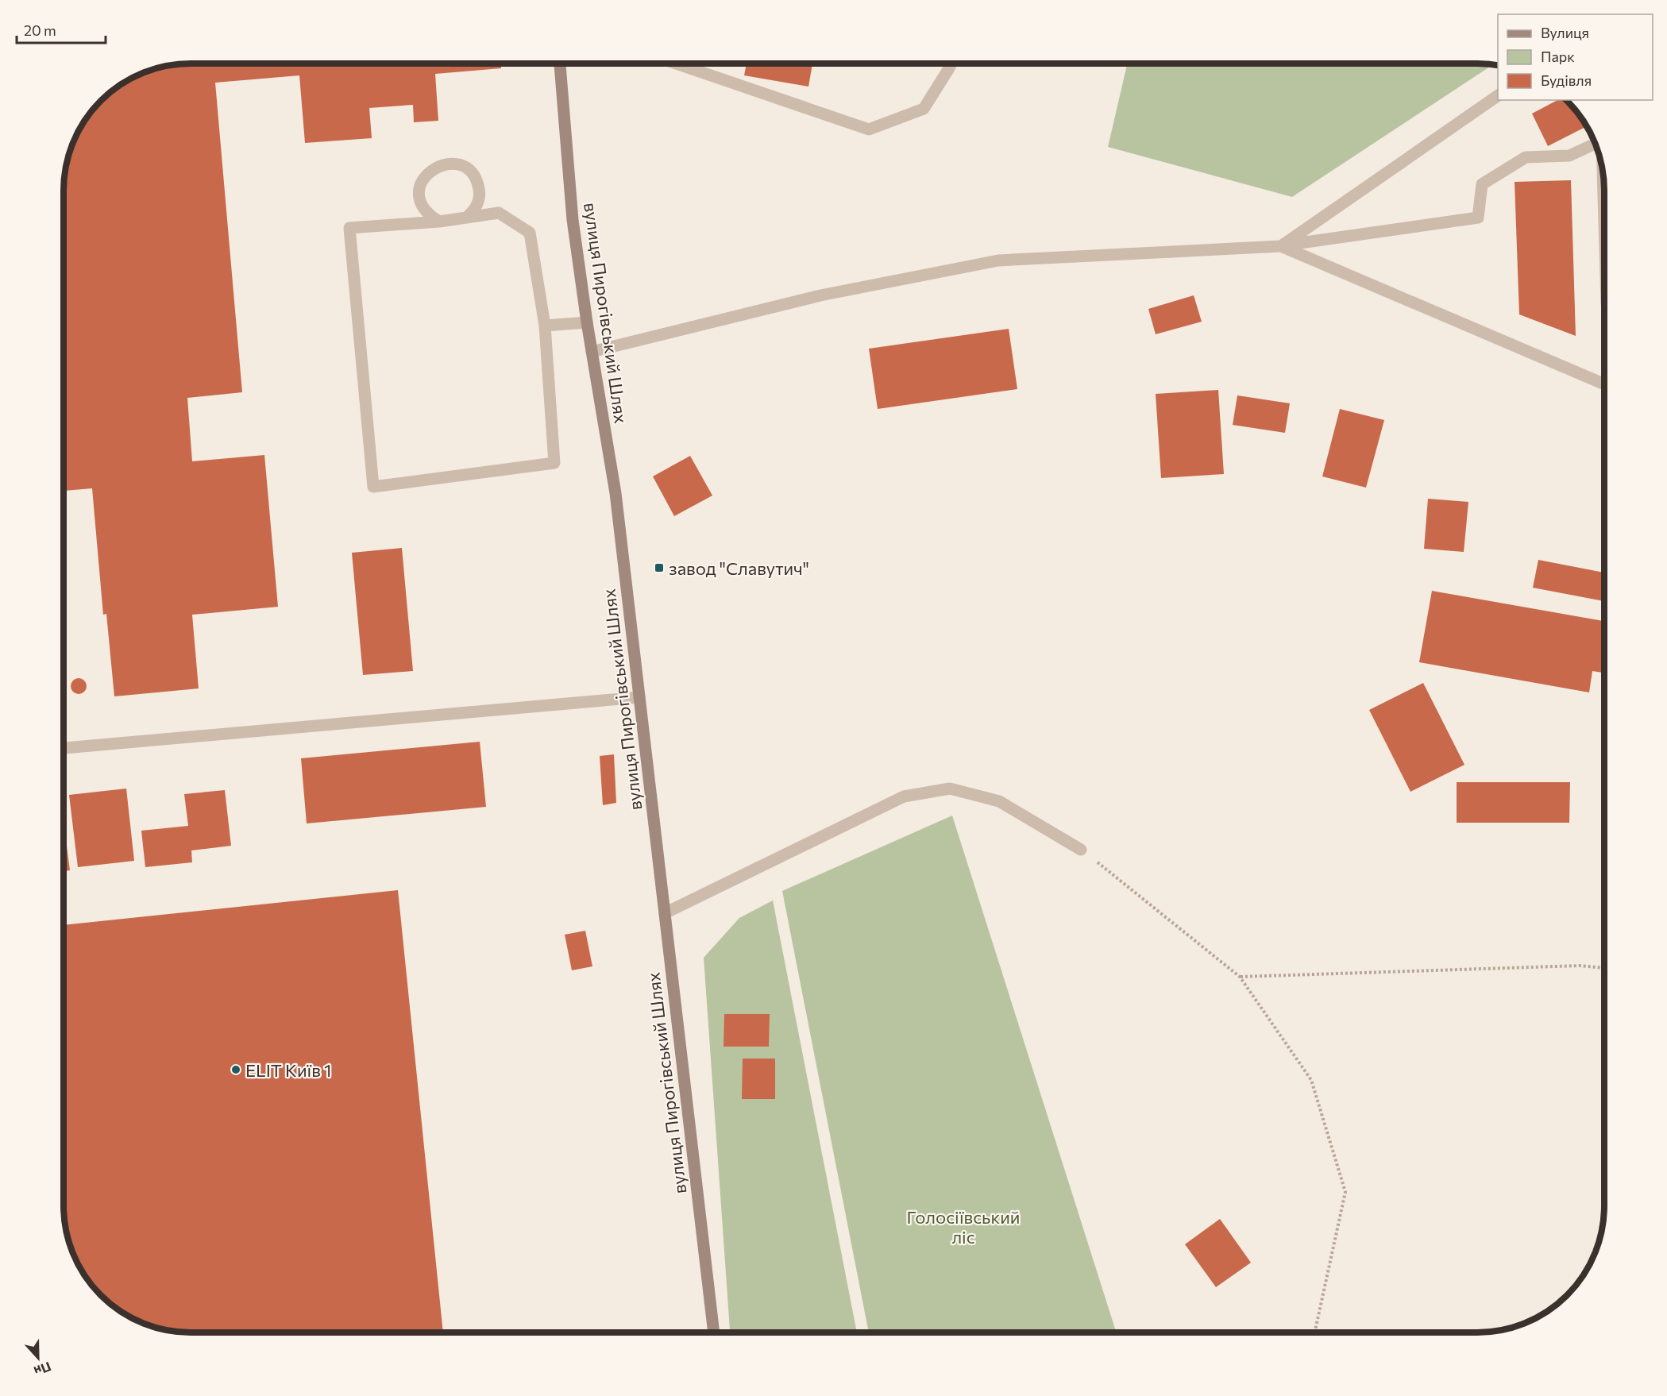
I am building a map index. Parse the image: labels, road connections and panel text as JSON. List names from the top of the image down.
{
  "streets": {
    "street": ["вулиця Пирогівський Шлях"]
  },
  "parks": ["Голосіївський ліс"],
  "places": {
    "transit": ["завод \"Славутич\""],
    "other": ["ELIT Київ 1"]
  },
  "legend": ["Вулиця", "Парк", "Будівля"],
  "scale_bar": "20 m",
  "north": "bottom"
}
